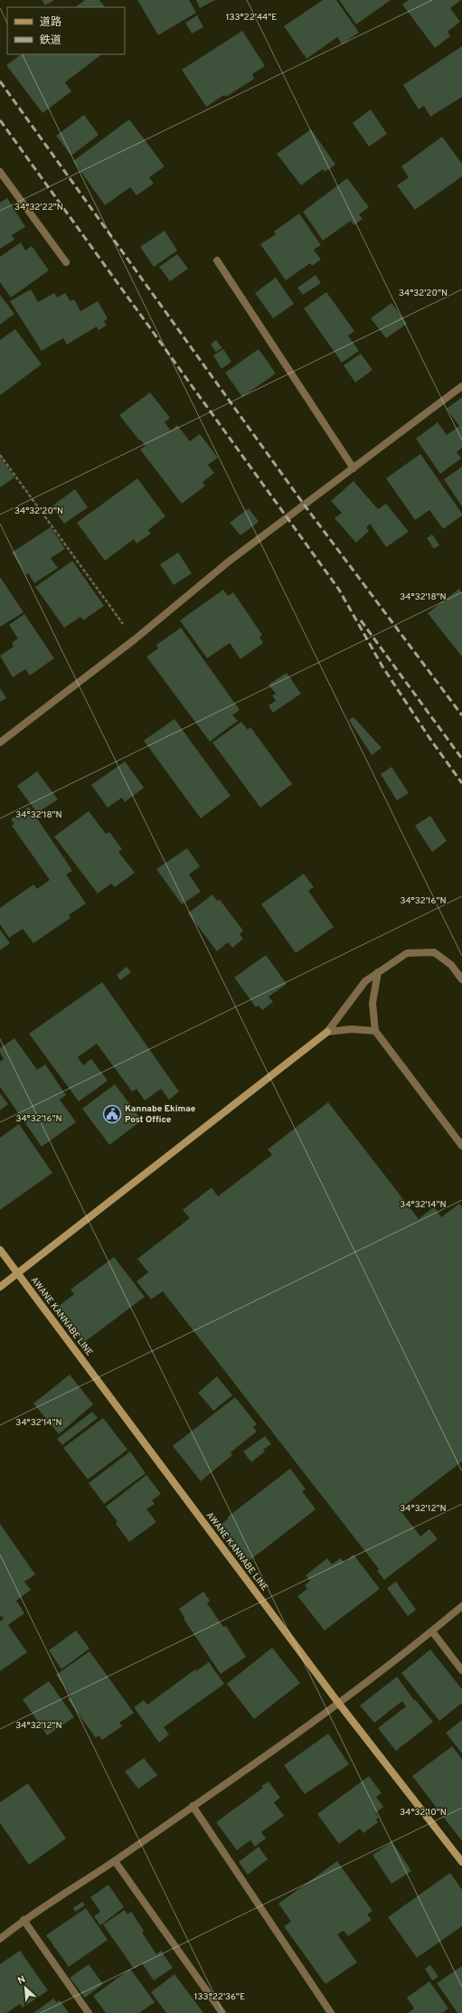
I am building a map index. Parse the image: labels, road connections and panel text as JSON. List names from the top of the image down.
{
  "streets": {
    "main road": ["AWANE KANNABE LINE"]
  },
  "places": {
    "public building": ["Kannabe Ekimae Post Office"]
  },
  "legend": ["道路", "鉄道"],
  "north": "top left",
  "coordinates": [
    "133°22'44\"E",
    "34°32'22\"N",
    "34°32'20\"N",
    "34°32'18\"N",
    "34°32'16\"N",
    "34°32'14\"N",
    "34°32'12\"N",
    "34°32'10\"N",
    "133°22'36\"E"
  ]
}
